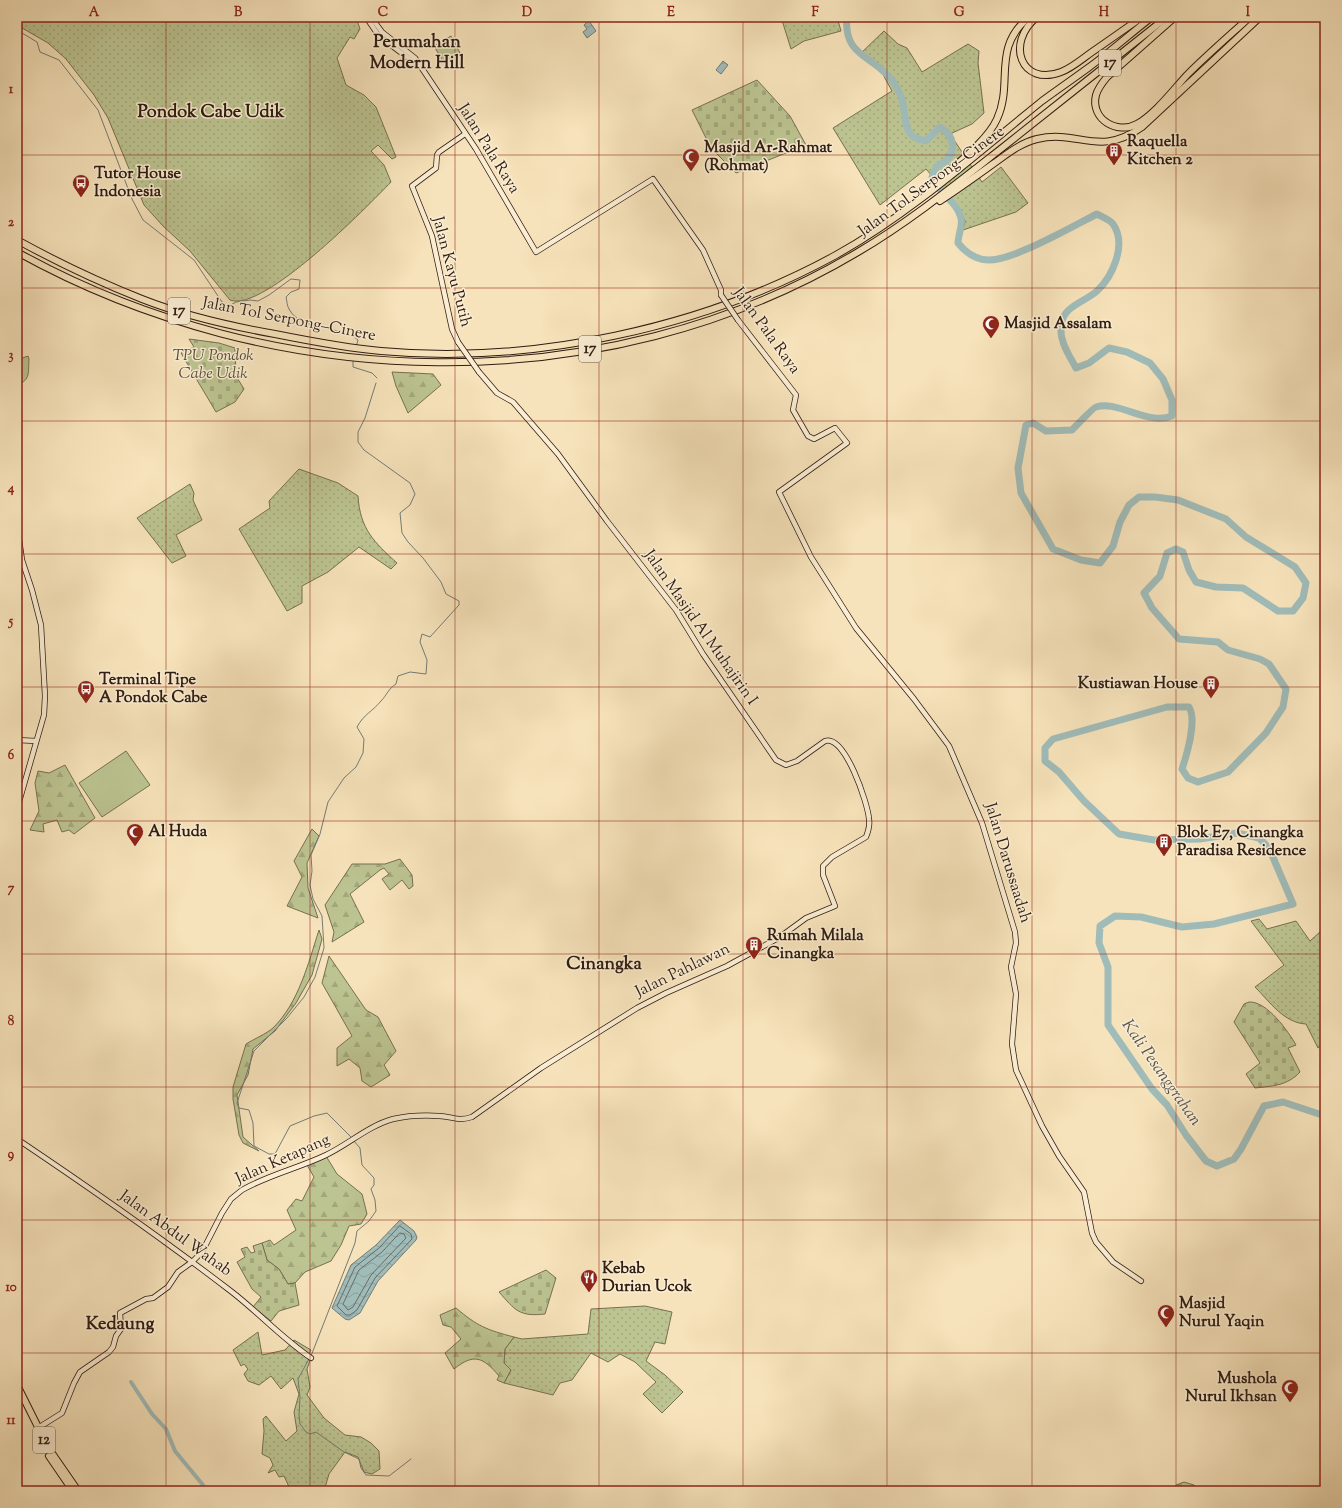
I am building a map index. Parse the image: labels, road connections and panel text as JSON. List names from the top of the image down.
{
  "streets": {
    "highway": ["17", "Jalan Tol Serpong–Cinere", "12"],
    "street": [
      "Jalan Pala Raya",
      "Jalan Kayu Putih",
      "Jalan Masjid Al Muhajirin I",
      "Jalan Darussaadah",
      "Jalan Pahlawan",
      "Jalan Ketapang",
      "Jalan Abdul Wahab"
    ]
  },
  "crossings": [
    ["17", "Jalan Tol Serpong–Cinere"],
    ["Jalan Pala Raya", "Jalan Kayu Putih"],
    ["Jalan Pala Raya", "Jalan Darussaadah"],
    ["Jalan Kayu Putih", "Jalan Masjid Al Muhajirin I"],
    ["Jalan Masjid Al Muhajirin I", "Jalan Pahlawan"],
    ["Jalan Pahlawan", "Jalan Ketapang"],
    ["Jalan Ketapang", "Jalan Abdul Wahab"],
    ["Jalan Ketapang", "12"]
  ],
  "districts": [
    "Perumahan Modern Hill",
    "Pondok Cabe Udik",
    "Cinangka",
    "Kedaung"
  ],
  "water": ["Kali Pesanggrahan"],
  "parks": ["TPU Pondok Cabe Udik"],
  "places": {
    "building": [
      "Raquella Kitchen 2",
      "Kustiawan House",
      "Blok E7, Cinangka Paradisa Residence",
      "Rumah Milala Cinangka"
    ],
    "mosque": [
      "Masjid Ar-Rahmat (Rohmat)",
      "Masjid Assalam",
      "Al Huda",
      "Masjid Nurul Yaqin",
      "Mushola Nurul Ikhsan"
    ],
    "bus stop": ["Tutor House Indonesia", "Terminal Tipe A Pondok Cabe"],
    "restaurant": ["Kebab Durian Ucok"]
  },
  "grid": {
    "columns": [
      "A",
      "B",
      "C",
      "D",
      "E",
      "F",
      "G",
      "H",
      "I"
    ],
    "rows": [
      "1",
      "2",
      "3",
      "4",
      "5",
      "6",
      "7",
      "8",
      "9",
      "10",
      "11"
    ]
  }
}
